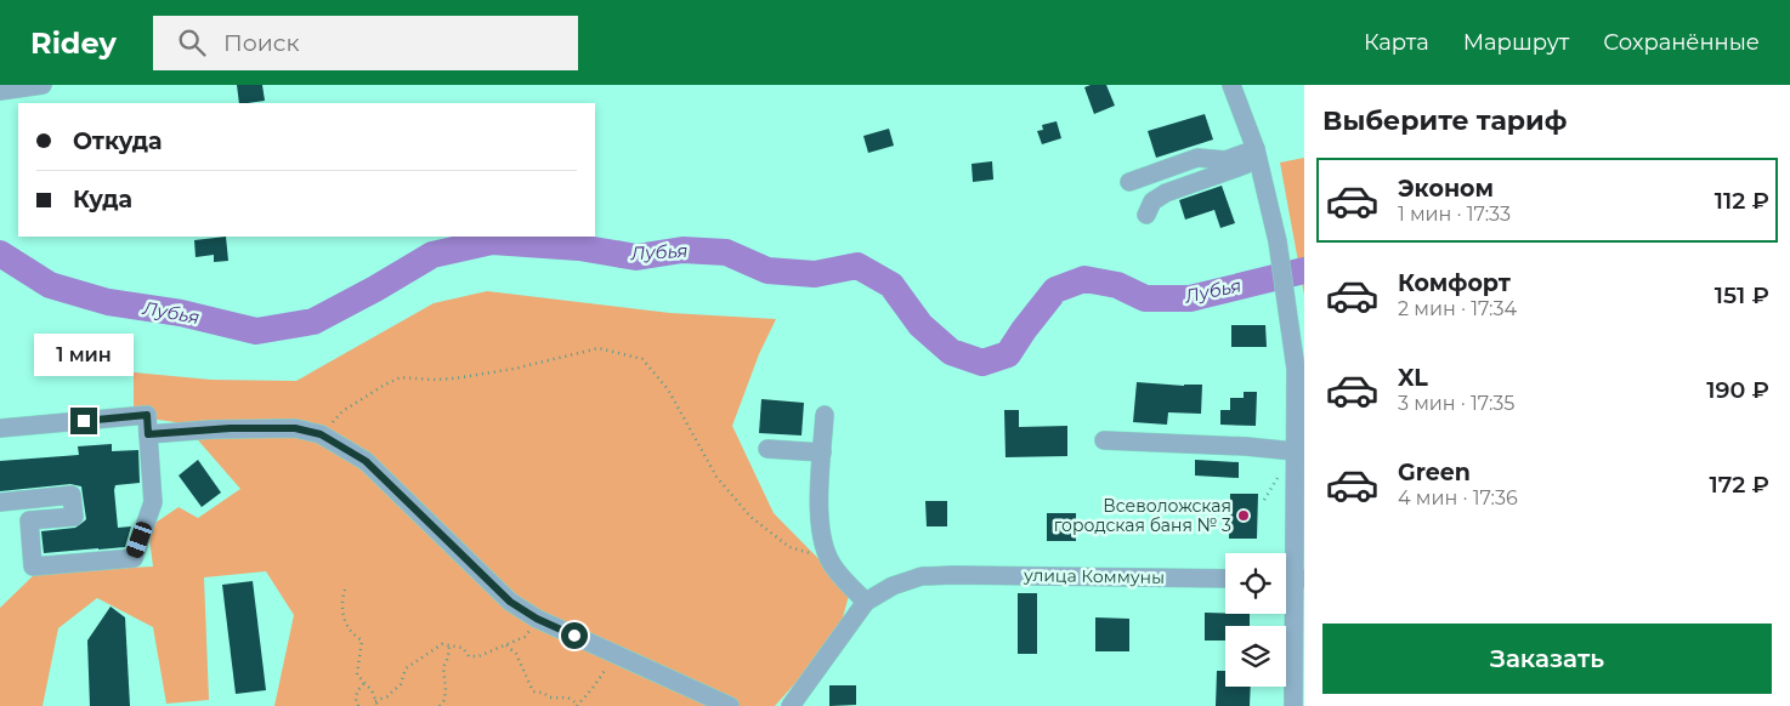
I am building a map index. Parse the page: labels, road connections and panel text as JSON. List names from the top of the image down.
{
  "streets": {
    "street": ["улица Коммуны"]
  },
  "water": ["Лубья"],
  "places": ["Всеволожская городская баня № 3"],
  "page": {
    "header": "Ridey",
    "search": "Поиск",
    "nav": ["Карта", "Маршрут", "Сохранённые"],
    "heading": "Выберите тариф",
    "banner": ["Откуда", "Куда"],
    "list": [
      {
        "name": "Эконом",
        "note": "1 мин · 17:33",
        "value": "112 ₽"
      },
      {
        "name": "Комфорт",
        "note": "2 мин · 17:34",
        "value": "151 ₽"
      },
      {
        "name": "XL",
        "note": "3 мин · 17:35",
        "value": "190 ₽"
      },
      {
        "name": "Green",
        "note": "4 мин · 17:36",
        "value": "172 ₽"
      }
    ],
    "bubble": "1 мин",
    "buttons": "Заказать"
  }
}
